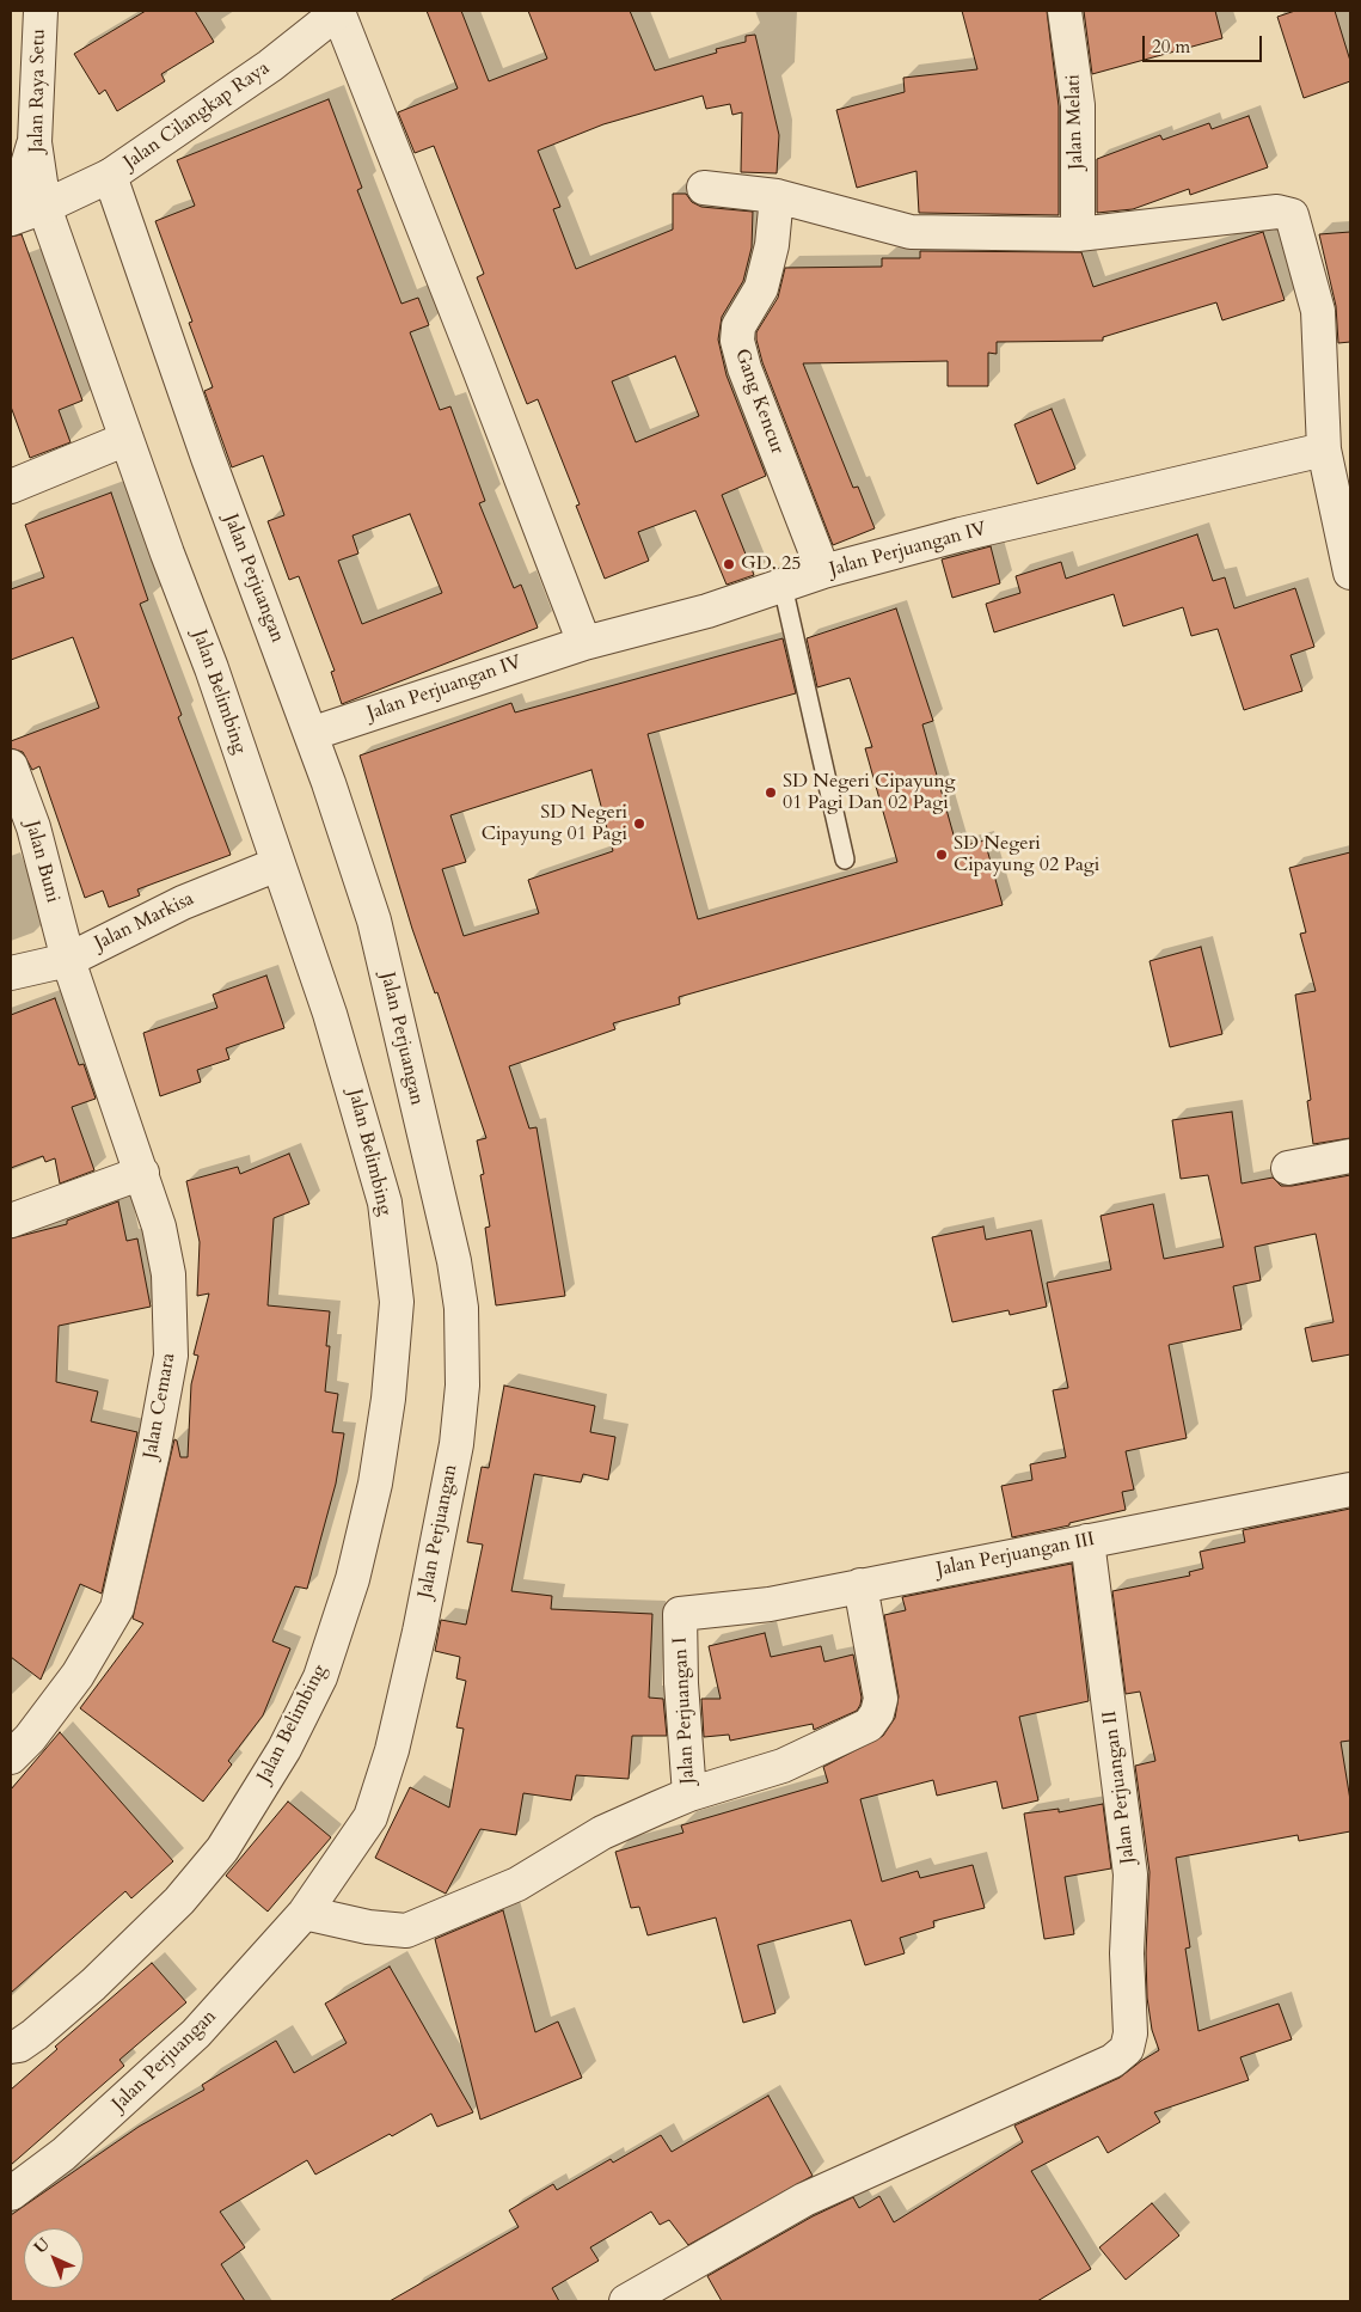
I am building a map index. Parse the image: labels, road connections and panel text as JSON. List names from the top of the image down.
{
  "streets": {
    "street": [
      "Jalan Raya Setu",
      "Jalan Cilangkap Raya",
      "Jalan Melati",
      "Gang Kencur",
      "Jalan Perjuangan IV",
      "Jalan Perjuangan",
      "Jalan Belimbing",
      "Jalan Buni",
      "Jalan Markisa",
      "Jalan Cemara",
      "Jalan Perjuangan III",
      "Jalan Perjuangan I",
      "Jalan Perjuangan II"
    ]
  },
  "crossings": [
    ["Jalan Raya Setu", "Jalan Cilangkap Raya"],
    ["Jalan Raya Setu", "Jalan Belimbing"],
    ["Jalan Cilangkap Raya", "Jalan Perjuangan"],
    ["Jalan Cilangkap Raya", "Jalan Belimbing"],
    ["Gang Kencur", "Jalan Perjuangan IV"],
    ["Jalan Perjuangan IV", "Jalan Perjuangan"],
    ["Jalan Belimbing", "Jalan Markisa"],
    ["Jalan Buni", "Jalan Markisa"],
    ["Jalan Buni", "Jalan Cemara"],
    ["Jalan Markisa", "Jalan Cemara"],
    ["Jalan Perjuangan III", "Jalan Perjuangan I"],
    ["Jalan Perjuangan III", "Jalan Perjuangan II"]
  ],
  "places": [
    "GD. 25",
    "SD Negeri Cipayung 01 Pagi Dan 02 Pagi",
    "SD Negeri Cipayung 01 Pagi",
    "SD Negeri Cipayung 02 Pagi"
  ],
  "scale_bar": "20 m",
  "north": "top left"
}
